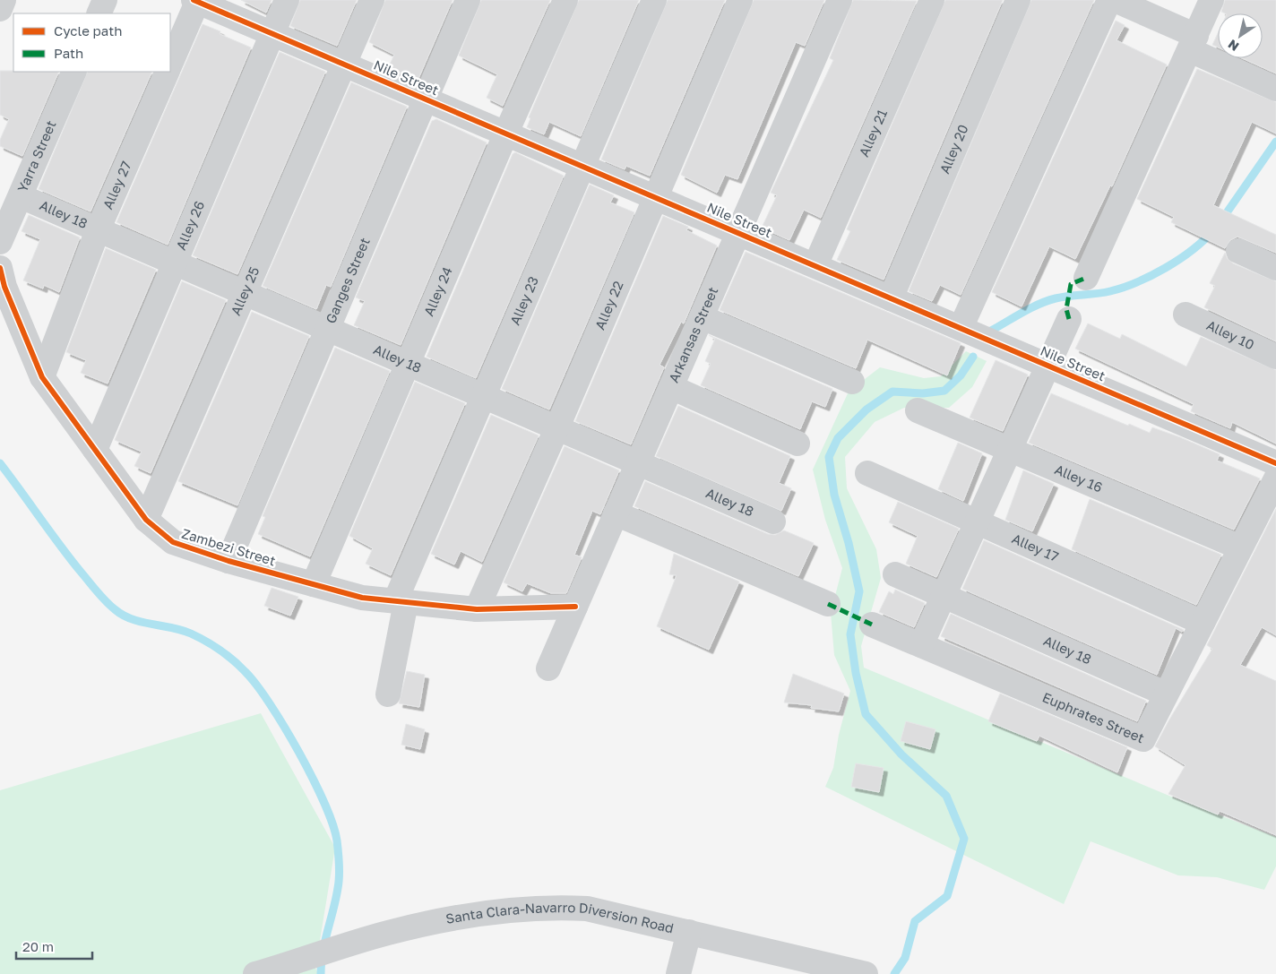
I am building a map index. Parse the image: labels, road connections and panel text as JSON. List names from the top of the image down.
{
  "streets": {
    "street": [
      "Nile Street",
      "Alley 21",
      "Alley 20",
      "Yarra Street",
      "Alley 27",
      "Alley 18",
      "Alley 26",
      "Ganges Street",
      "Alley 25",
      "Alley 24",
      "Alley 23",
      "Alley 22",
      "Arkansas Street",
      "Alley 10",
      "Alley 16",
      "Zambezi Street",
      "Alley 17",
      "Euphrates Street",
      "Santa Clara-Navarro Diversion Road"
    ]
  },
  "crossings": [
    ["Nile Street", "Alley 21"],
    ["Nile Street", "Alley 20"],
    ["Nile Street", "Alley 26"],
    ["Nile Street", "Ganges Street"],
    ["Nile Street", "Alley 25"],
    ["Nile Street", "Alley 24"],
    ["Nile Street", "Alley 23"],
    ["Nile Street", "Alley 22"],
    ["Nile Street", "Arkansas Street"],
    ["Yarra Street", "Alley 18"],
    ["Alley 27", "Alley 18"],
    ["Alley 27", "Zambezi Street"],
    ["Alley 18", "Alley 26"],
    ["Alley 18", "Ganges Street"],
    ["Alley 18", "Alley 25"],
    ["Alley 18", "Alley 24"],
    ["Alley 18", "Alley 23"],
    ["Alley 18", "Alley 22"],
    ["Alley 18", "Arkansas Street"],
    ["Alley 18", "Euphrates Street"],
    ["Alley 26", "Zambezi Street"],
    ["Ganges Street", "Zambezi Street"],
    ["Alley 25", "Zambezi Street"],
    ["Alley 24", "Zambezi Street"],
    ["Alley 23", "Zambezi Street"],
    ["Alley 22", "Zambezi Street"],
    ["Arkansas Street", "Zambezi Street"],
    ["Alley 16", "Euphrates Street"],
    ["Alley 17", "Euphrates Street"]
  ],
  "legend": ["Cycle path", "Path"],
  "scale_bar": "20 m",
  "north": "bottom left"
}
